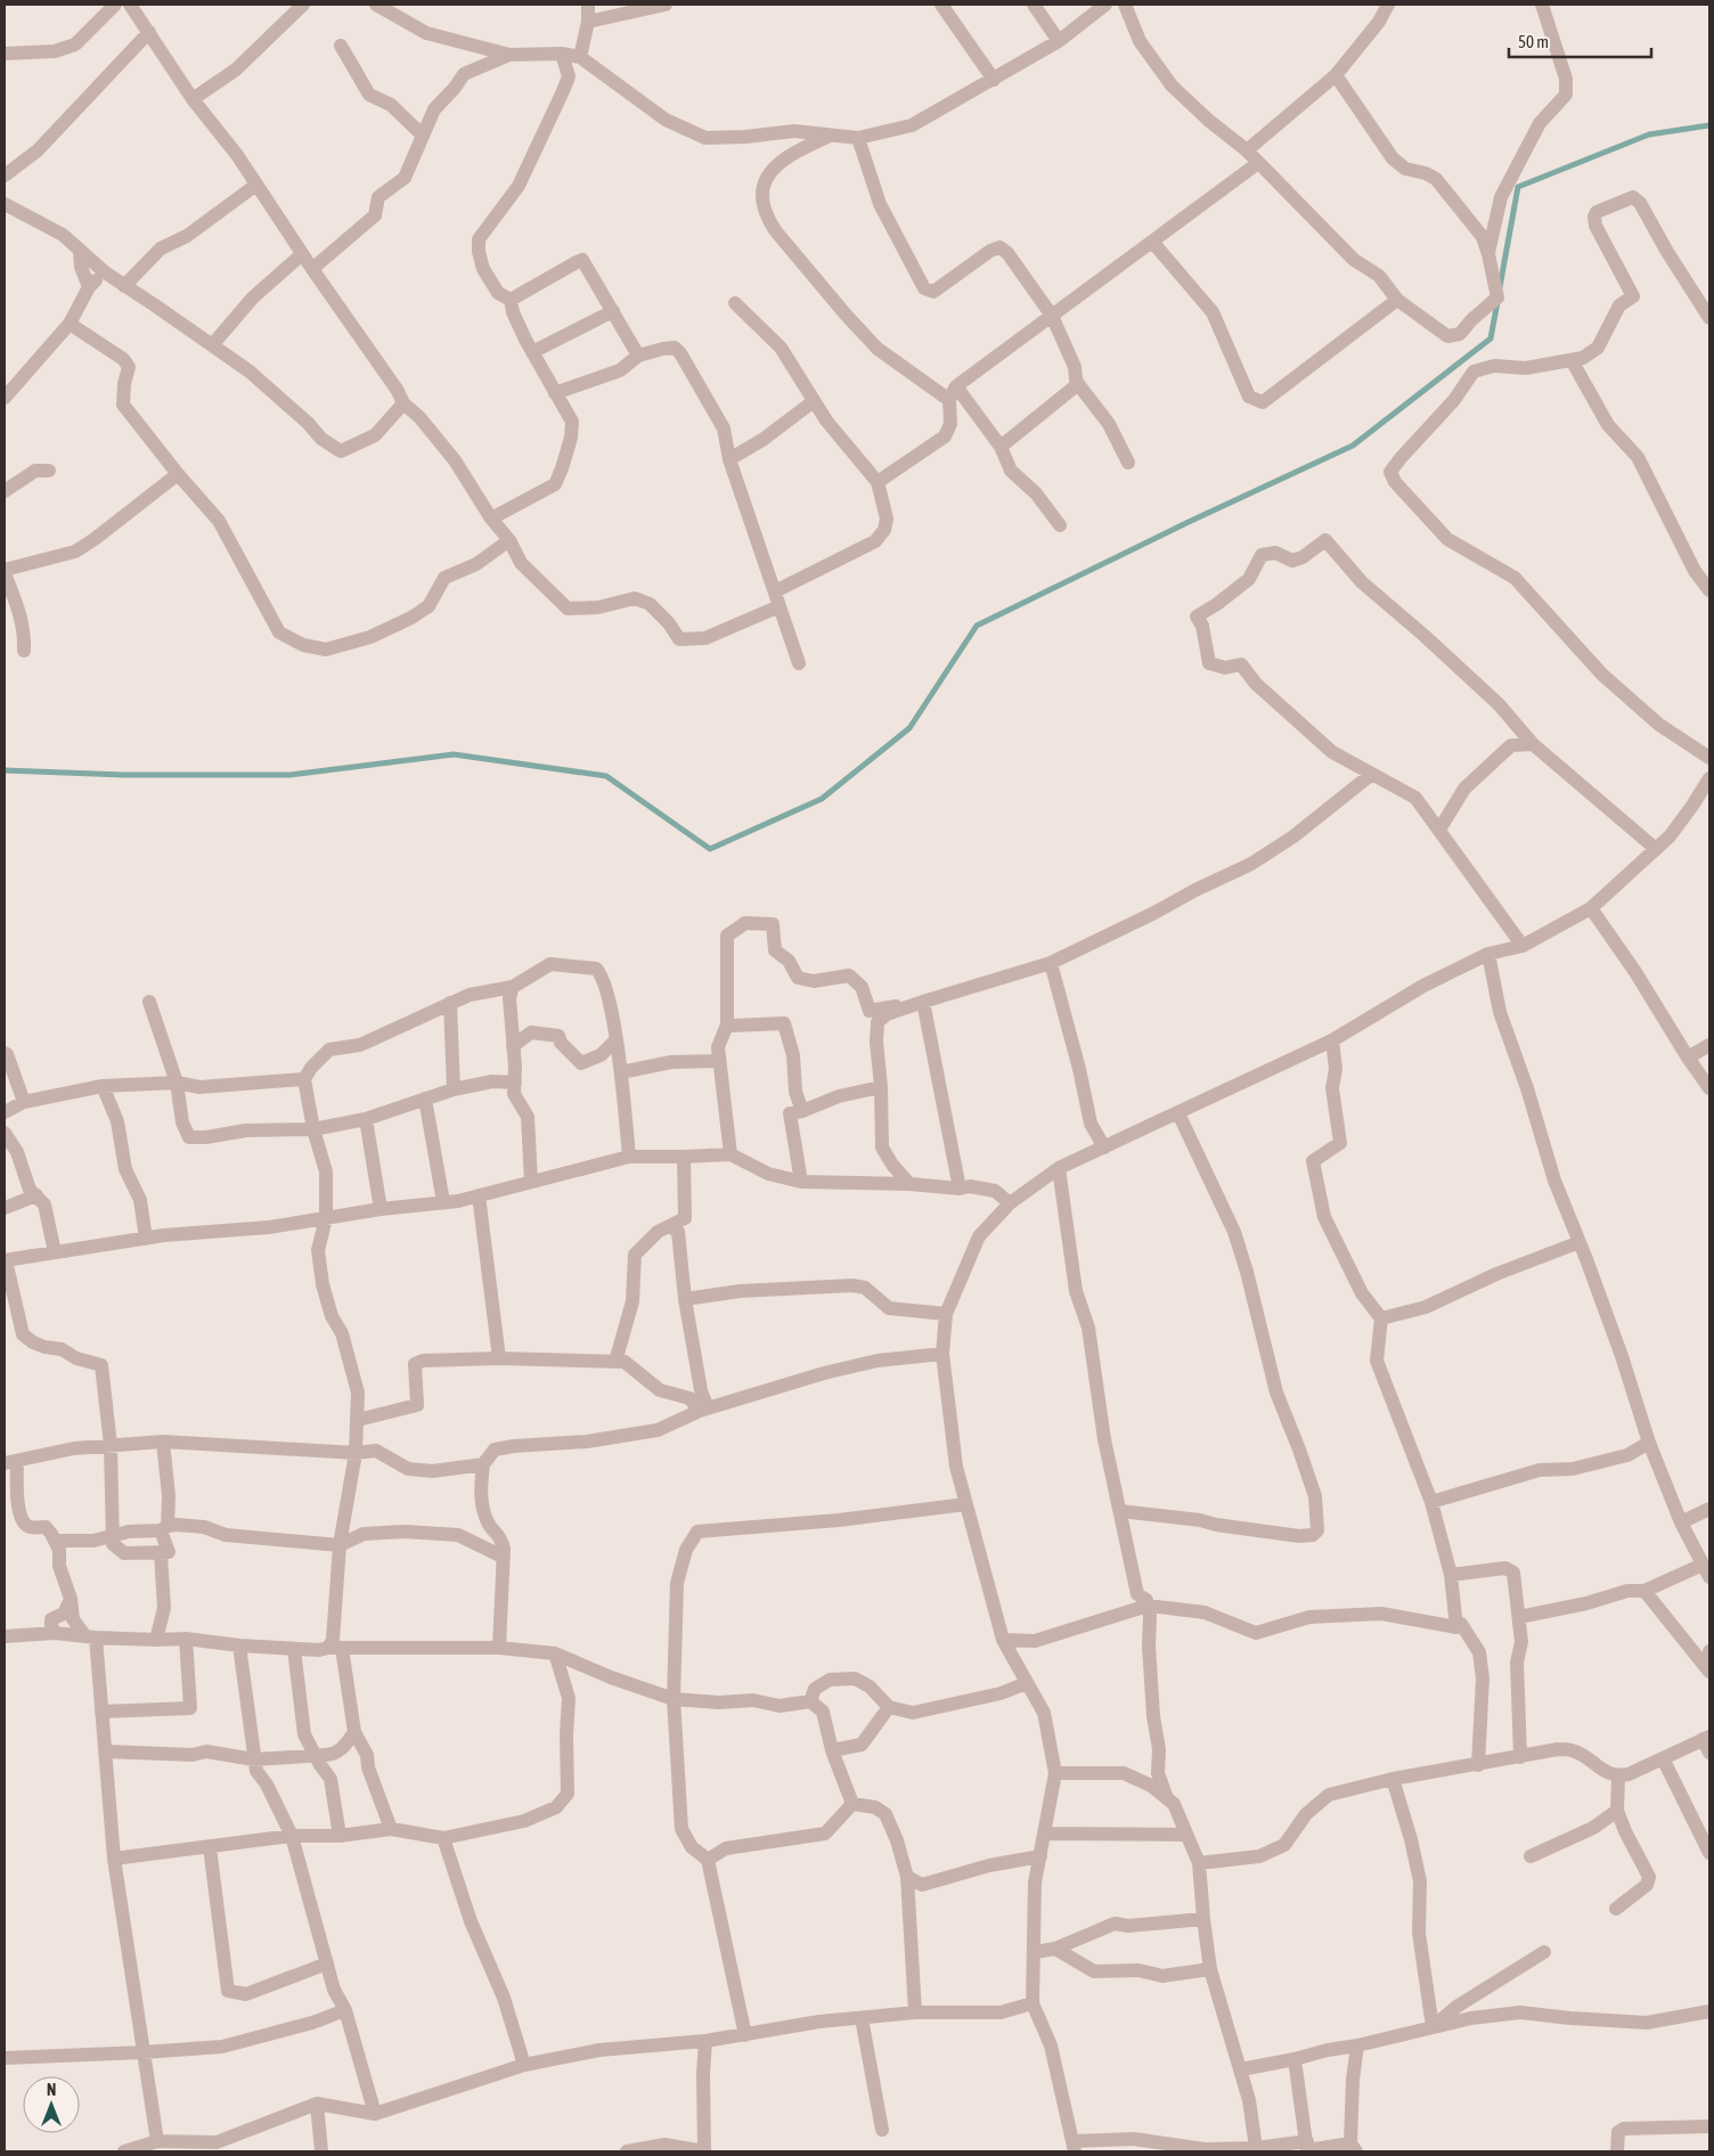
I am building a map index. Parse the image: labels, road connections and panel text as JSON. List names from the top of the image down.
{
  "scale_bar": "50 m",
  "north": "top"
}
